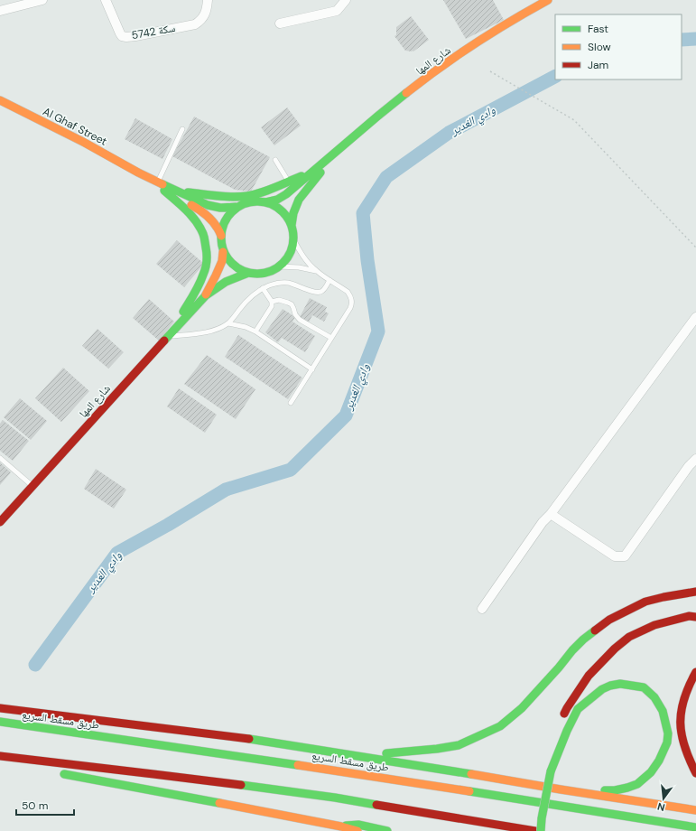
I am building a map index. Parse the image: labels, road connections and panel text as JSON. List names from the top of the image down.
{
  "streets": {
    "main road": ["شارع المها", "Al Ghaf Street", "طريق مسقط السريع"],
    "street": ["سكة 5742"]
  },
  "water": ["وادي الغدير"],
  "legend": ["Fast", "Slow", "Jam"],
  "scale_bar": "50 m",
  "north": "bottom"
}
